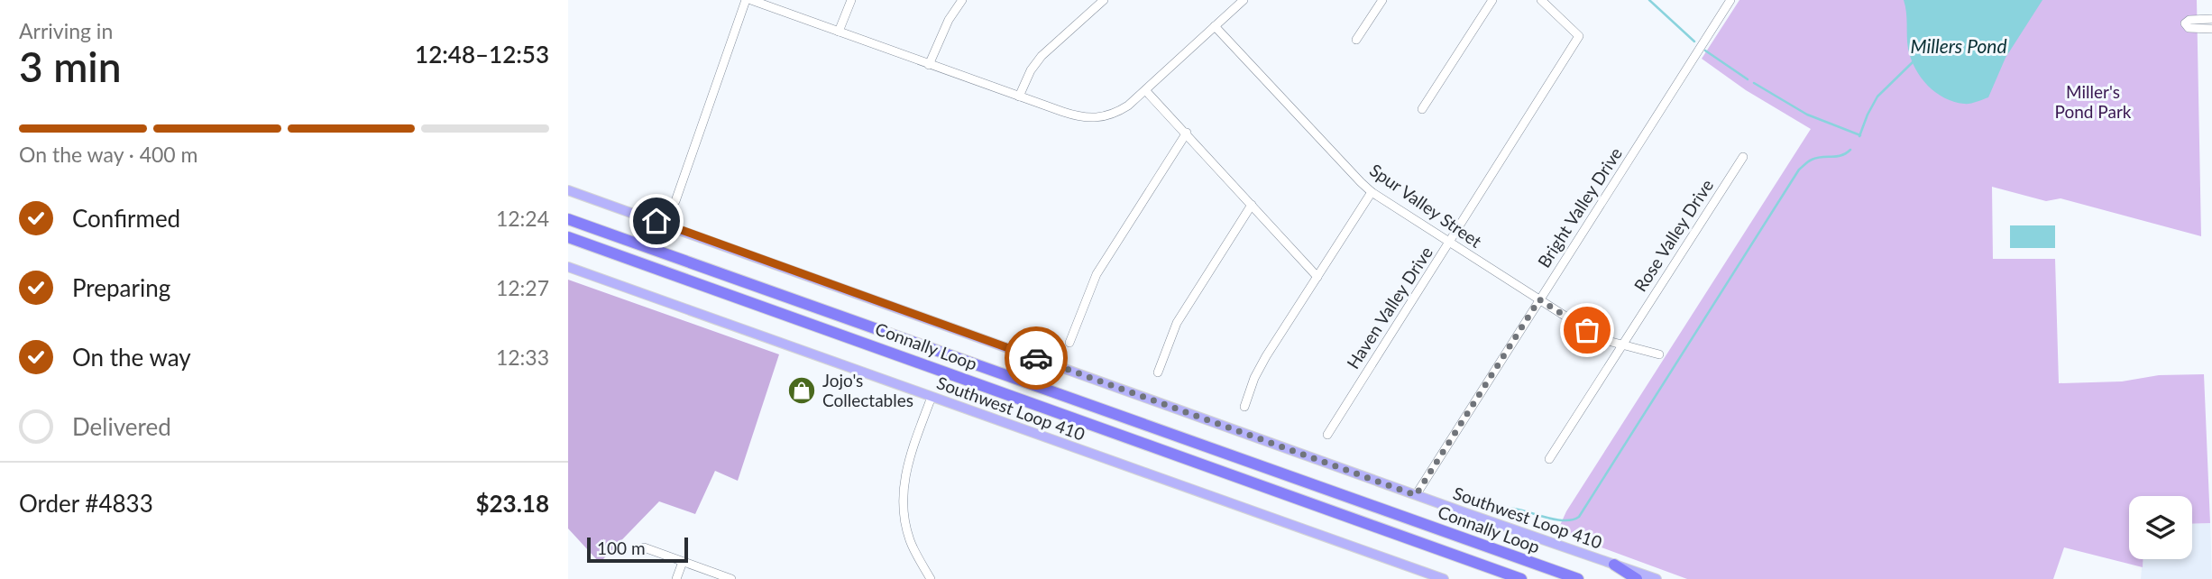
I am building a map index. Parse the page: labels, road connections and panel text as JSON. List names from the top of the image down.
{
  "streets": {
    "highway": ["Connally Loop"],
    "main road": ["Southwest Loop 410"],
    "street": [
      "Spur Valley Street",
      "Bright Valley Drive",
      "Rose Valley Drive",
      "Haven Valley Drive"
    ]
  },
  "crossings": [
    ["Spur Valley Street", "Bright Valley Drive"],
    ["Spur Valley Street", "Rose Valley Drive"],
    ["Spur Valley Street", "Haven Valley Drive"],
    ["Bright Valley Drive", "Southwest Loop 410"]
  ],
  "water": ["Millers Pond"],
  "parks": ["Miller's Pond Park"],
  "places": {
    "shop": ["Jojo's Collectables"]
  },
  "scale_bar": "100 m",
  "page": {
    "heading": ["3 min", "Arriving in", "12:48–12:53"],
    "panel": ["Order #4833", "$23.18"],
    "bar": "On the way · 400 m",
    "list": [
      ["Confirmed", "12:24"],
      ["Preparing", "12:27"],
      ["On the way", "12:33"],
      "Delivered"
    ],
    "scale": "100 m"
  }
}
